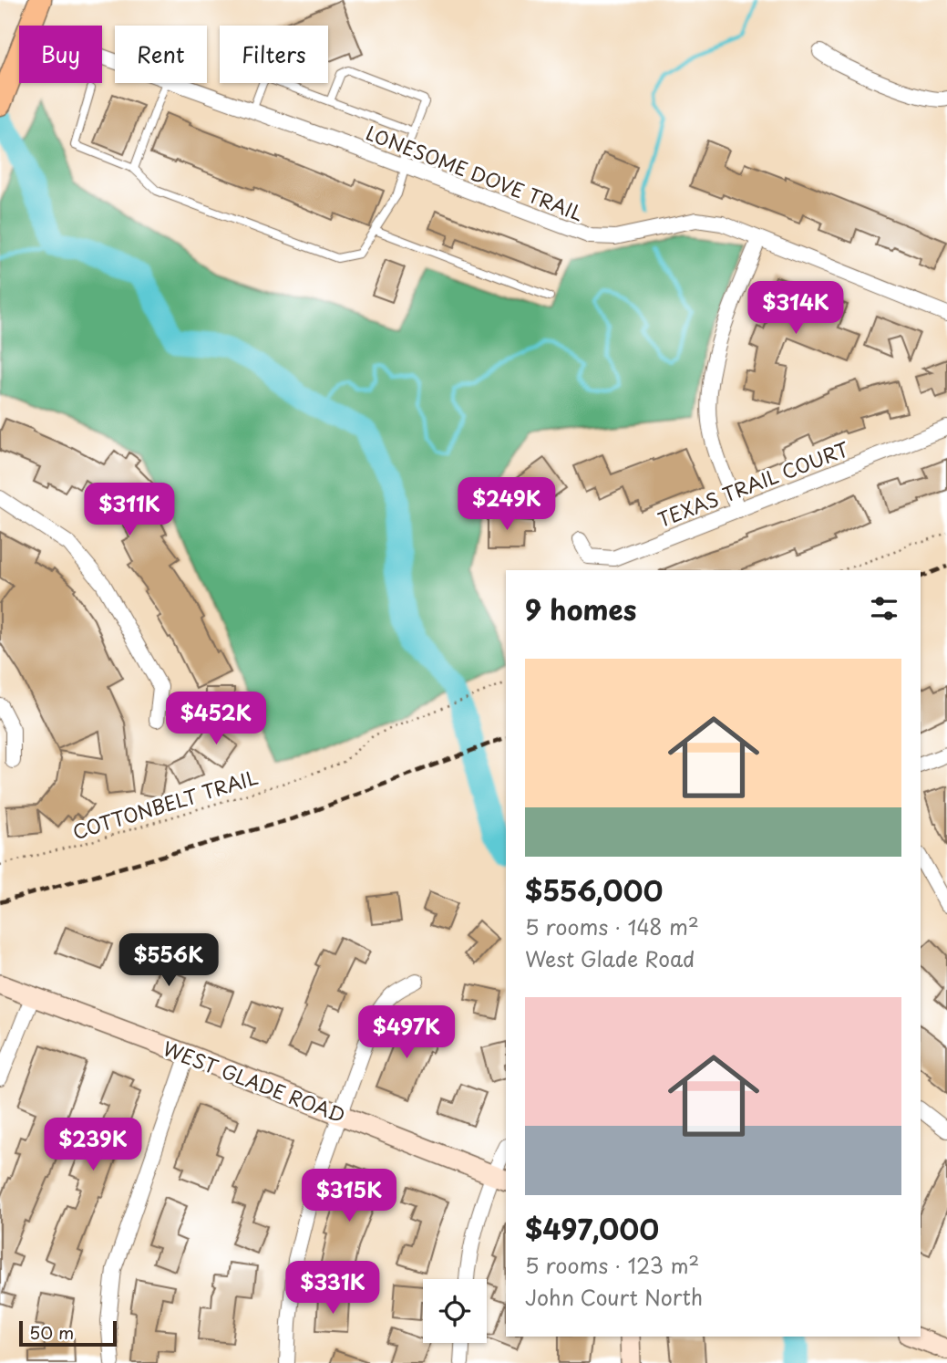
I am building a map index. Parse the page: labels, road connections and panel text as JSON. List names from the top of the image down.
{
  "streets": {
    "main road": ["WEST GLADE ROAD"],
    "street": ["LONESOME DOVE TRAIL", "TEXAS TRAIL COURT"],
    "path": ["COTTONBELT TRAIL"]
  },
  "scale_bar": "50 m",
  "page": {
    "chip": ["Buy", "Rent", "Filters"],
    "price": [
      "$314K",
      "$249K",
      "$311K",
      "$452K",
      "$556K",
      "$497K",
      "$239K",
      "$315K",
      "$331K"
    ],
    "heading": "9 homes",
    "list": [
      {
        "name": "$556,000",
        "note": "5 rooms · 148 m² · West Glade Road"
      },
      {
        "name": "$497,000",
        "note": "5 rooms · 123 m² · John Court North"
      }
    ],
    "scale": "50 m"
  }
}
